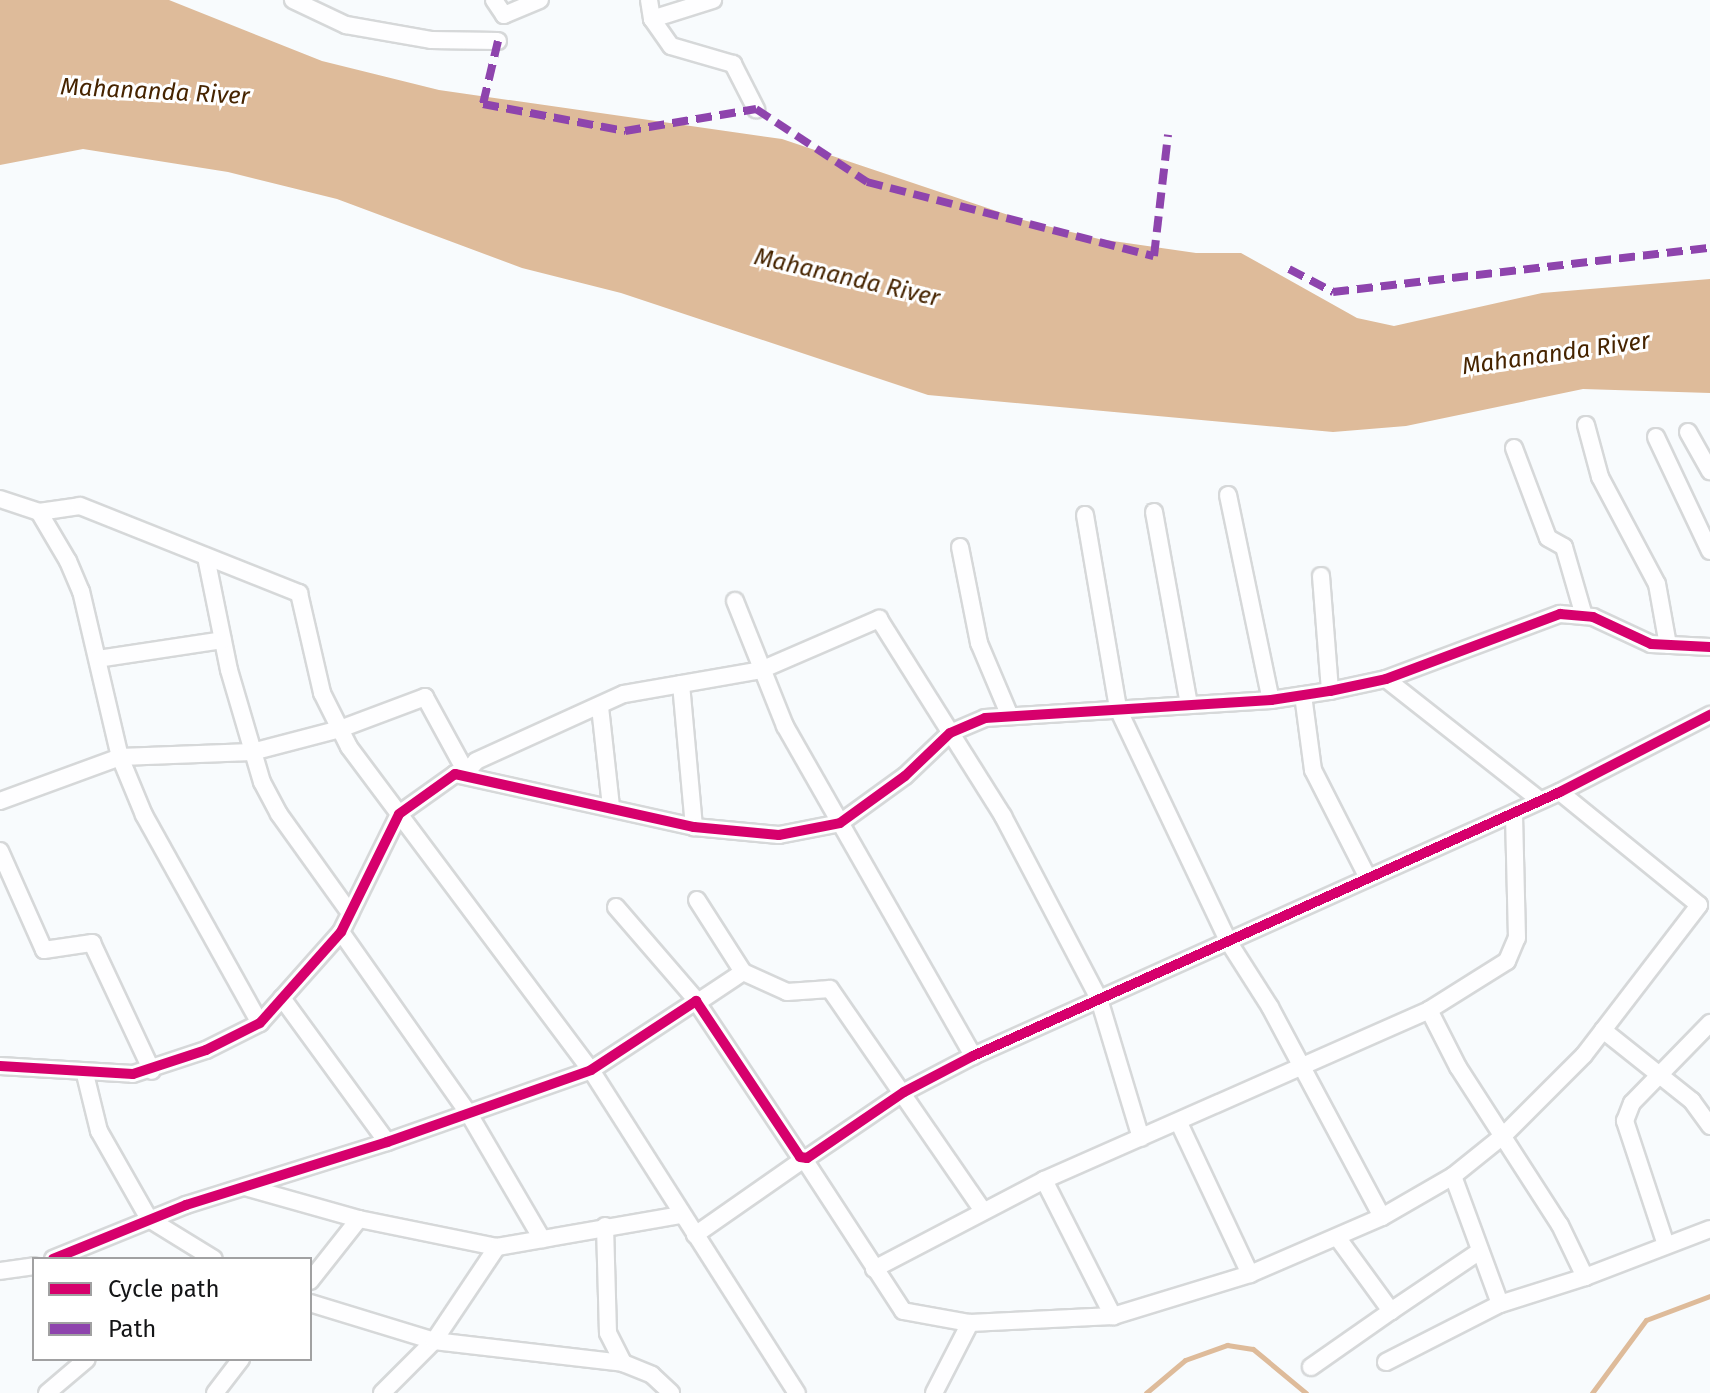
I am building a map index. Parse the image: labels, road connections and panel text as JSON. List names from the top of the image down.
{
  "water": ["Mahananda River"],
  "legend": ["Cycle path", "Path"]
}
